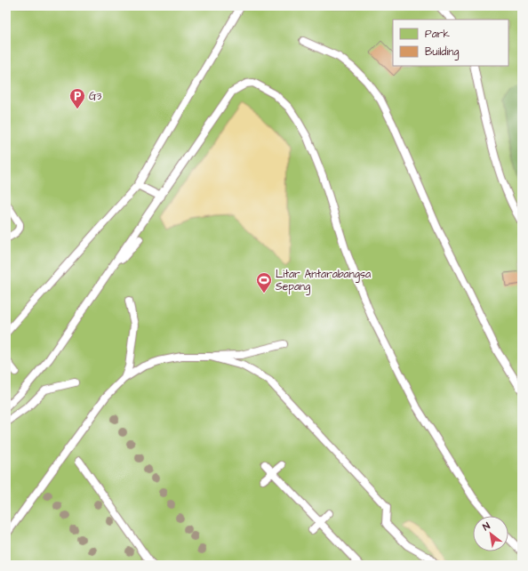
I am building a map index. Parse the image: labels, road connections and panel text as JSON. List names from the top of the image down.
{
  "places": {
    "parking": ["G3"],
    "sports": ["Litar Antarabangsa Sepang"]
  },
  "legend": ["Park", "Building"],
  "north": "top left"
}
